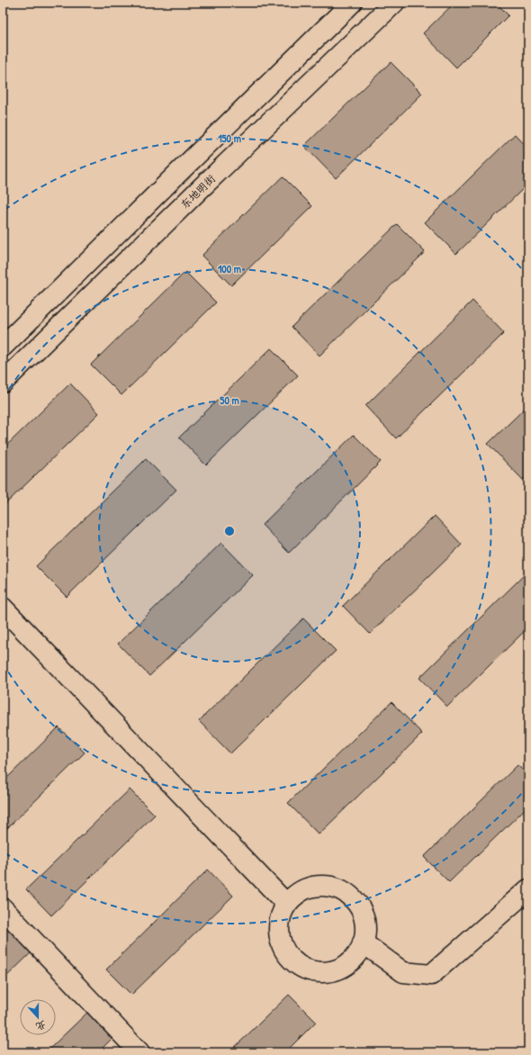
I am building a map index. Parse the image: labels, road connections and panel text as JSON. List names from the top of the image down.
{
  "streets": {
    "street": ["东地明街"]
  },
  "north": "bottom",
  "rings": ["150 m", "100 m", "50 m"]
}
